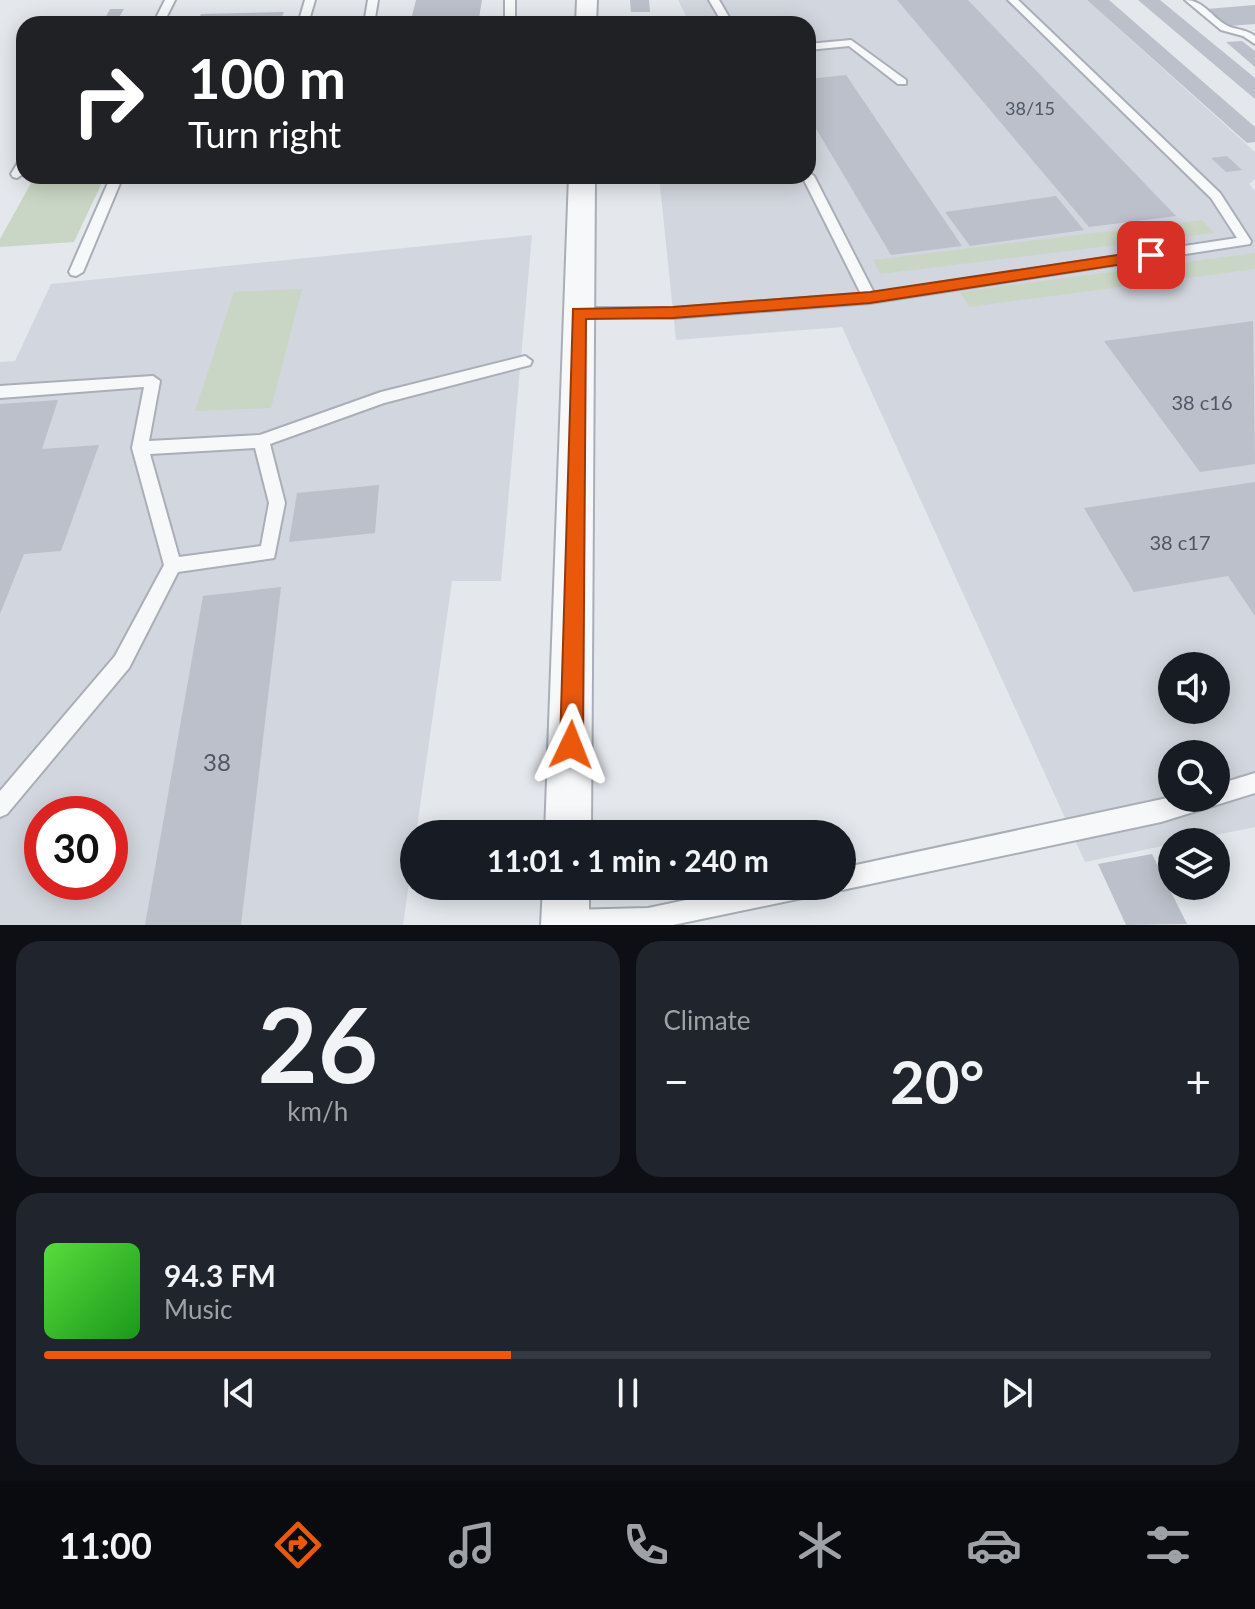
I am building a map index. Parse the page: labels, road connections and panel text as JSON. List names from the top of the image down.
{
  "house_numbers": [
    "38/15",
    "38 с16",
    "38 с17",
    "38"
  ],
  "page": {
    "turn": ["100 m", "Turn right"],
    "limit": "30",
    "trip": "11:01 · 1 min · 240 m",
    "tile": [
      ["26", "km/h"],
      "Climate"
    ],
    "heat": ["−", "20°", "+"],
    "song": ["94.3 FM", "Music"],
    "tabs": "11:00"
  }
}
